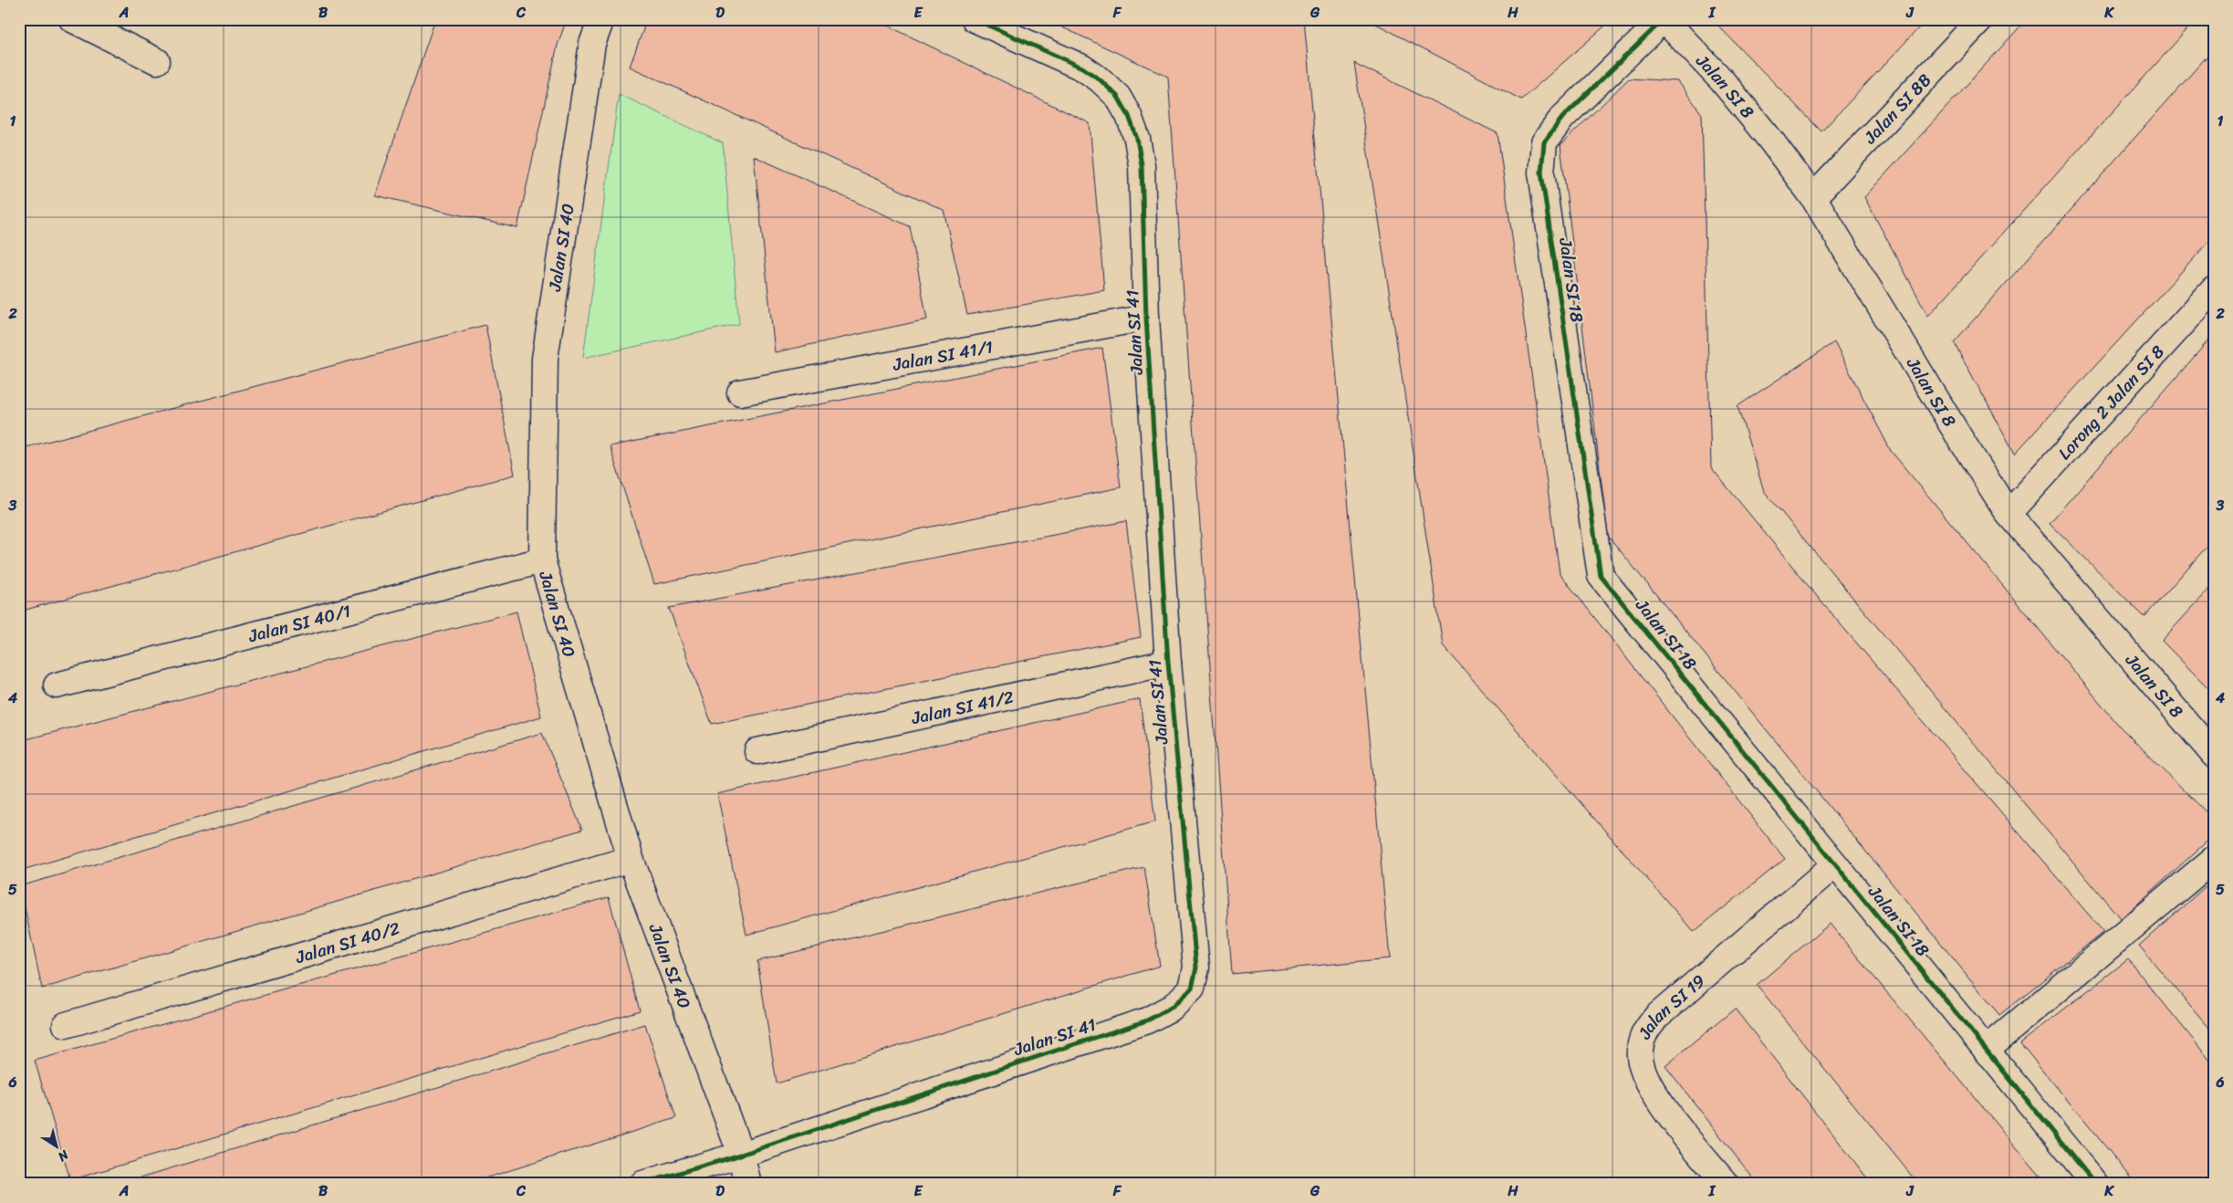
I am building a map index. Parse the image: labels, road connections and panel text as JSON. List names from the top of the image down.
{
  "streets": {
    "street": [
      "Jalan SI 8",
      "Jalan SI 8B",
      "Jalan SI 40",
      "Jalan SI 18",
      "Jalan SI 41",
      "Jalan SI 41/1",
      "Lorong 2 Jalan SI 8",
      "Jalan SI 40/1",
      "Jalan SI 41/2",
      "Jalan SI 40/2",
      "Jalan SI 19"
    ]
  },
  "crossings": [
    ["Jalan SI 8", "Jalan SI 8B"],
    ["Jalan SI 8", "Jalan SI 18"],
    ["Jalan SI 8", "Lorong 2 Jalan SI 8"],
    ["Jalan SI 40", "Jalan SI 41"],
    ["Jalan SI 40", "Jalan SI 40/1"],
    ["Jalan SI 40", "Jalan SI 40/2"],
    ["Jalan SI 18", "Jalan SI 19"],
    ["Jalan SI 41", "Jalan SI 41/1"],
    ["Jalan SI 41", "Jalan SI 41/2"]
  ],
  "north": "bottom right",
  "grid": {
    "columns": [
      "A",
      "B",
      "C",
      "D",
      "E",
      "F",
      "G",
      "H",
      "I",
      "J",
      "K"
    ],
    "rows": [
      "1",
      "2",
      "3",
      "4",
      "5",
      "6"
    ]
  }
}
